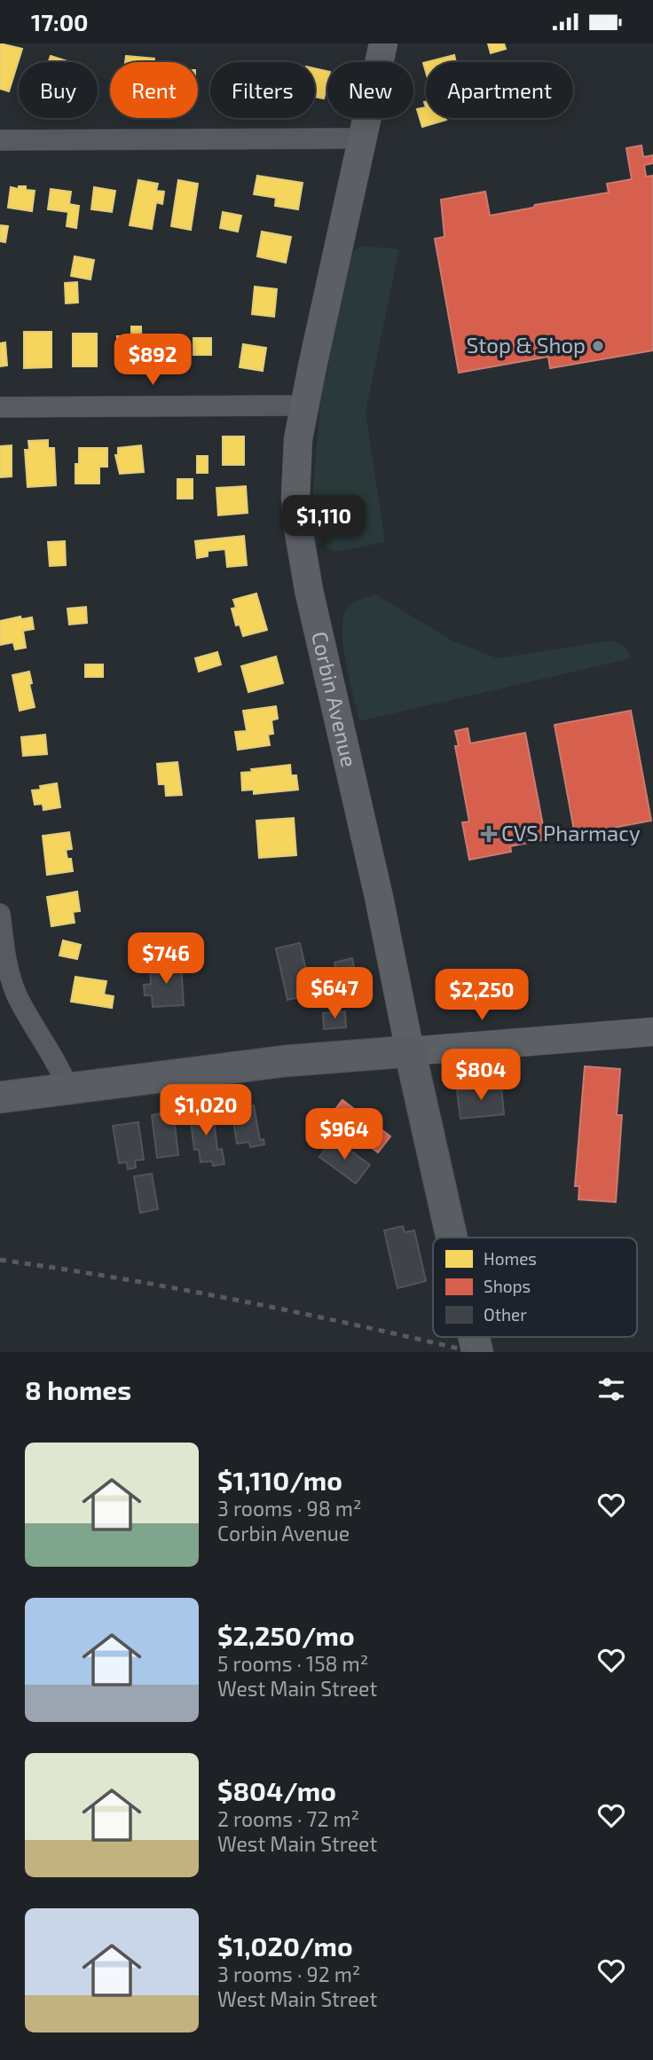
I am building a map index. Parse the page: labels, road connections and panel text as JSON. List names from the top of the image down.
{
  "streets": {
    "main road": ["Corbin Avenue"]
  },
  "places": {
    "other": ["Stop & Shop"],
    "health": ["CVS Pharmacy"]
  },
  "legend": ["Homes", "Shops", "Other"],
  "page": {
    "status": "17:00",
    "chip": [
      "Buy",
      "Rent",
      "Filters",
      "New",
      "Apartment"
    ],
    "price": [
      "$892",
      "$1,110",
      "$746",
      "$647",
      "$2,250",
      "$804",
      "$1,020",
      "$964"
    ],
    "heading": "8 homes",
    "list": [
      {
        "name": "$1,110/mo",
        "note": "3 rooms · 98 m² · Corbin Avenue"
      },
      {
        "name": "$2,250/mo",
        "note": "5 rooms · 158 m² · West Main Street"
      },
      {
        "name": "$804/mo",
        "note": "2 rooms · 72 m² · West Main Street"
      },
      {
        "name": "$1,020/mo",
        "note": "3 rooms · 92 m² · West Main Street"
      }
    ]
  }
}
